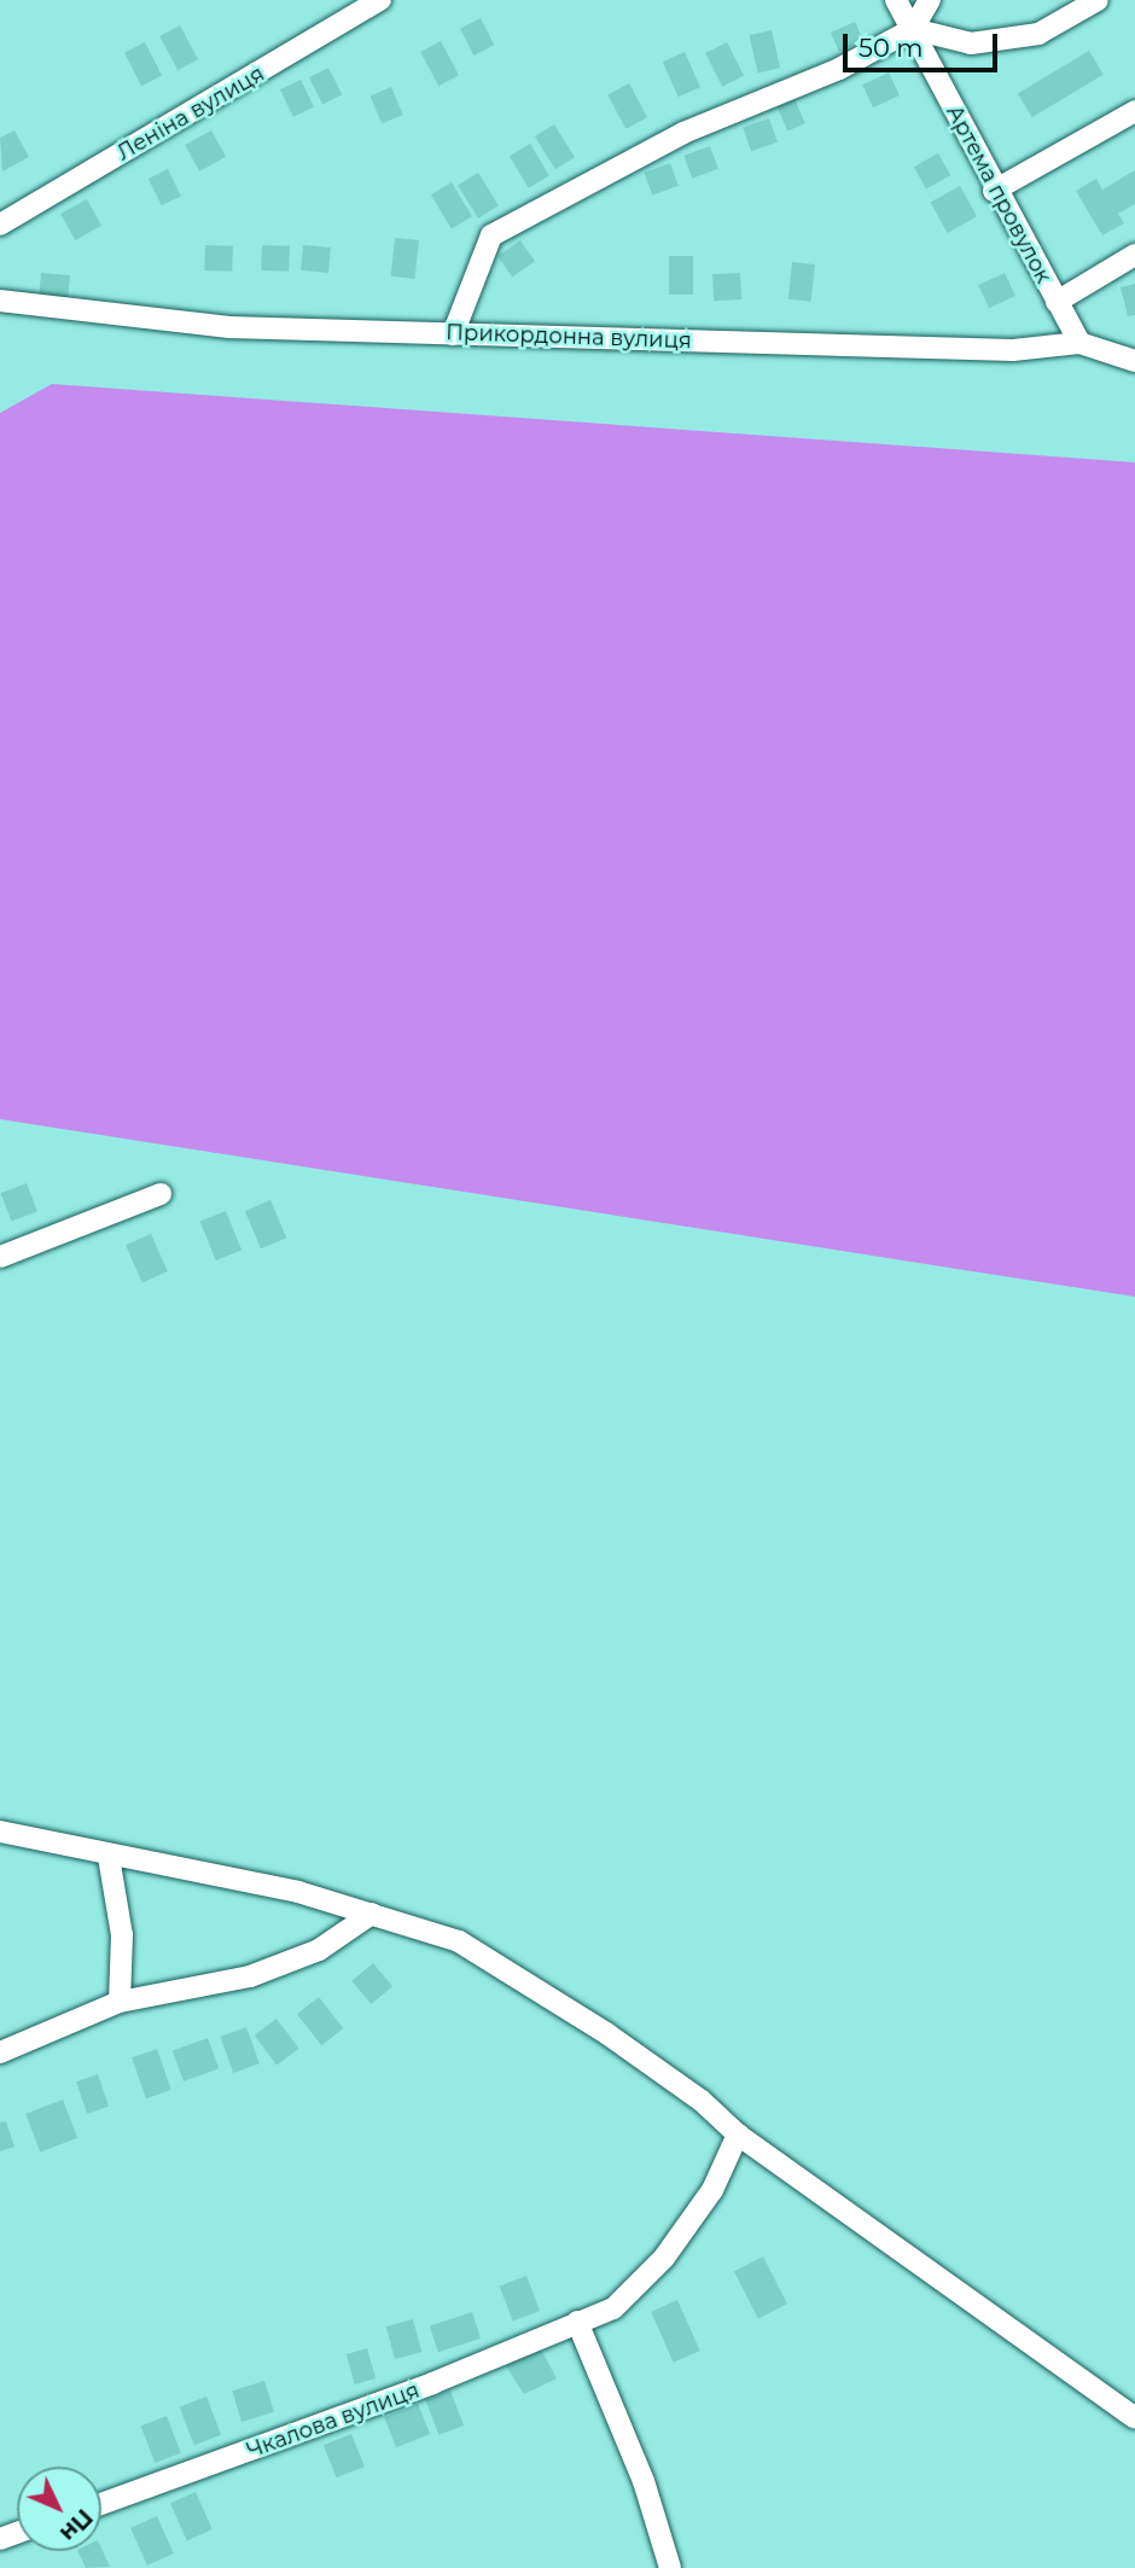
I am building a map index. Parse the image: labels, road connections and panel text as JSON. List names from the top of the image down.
{
  "streets": {
    "street": [
      "Леніна вулиця",
      "Артема провулок",
      "Прикордонна вулиця",
      "Чкалова вулиця"
    ]
  },
  "crossings": [
    ["Артема провулок", "Прикордонна вулиця"]
  ],
  "scale_bar": "50 m",
  "north": "bottom right"
}
